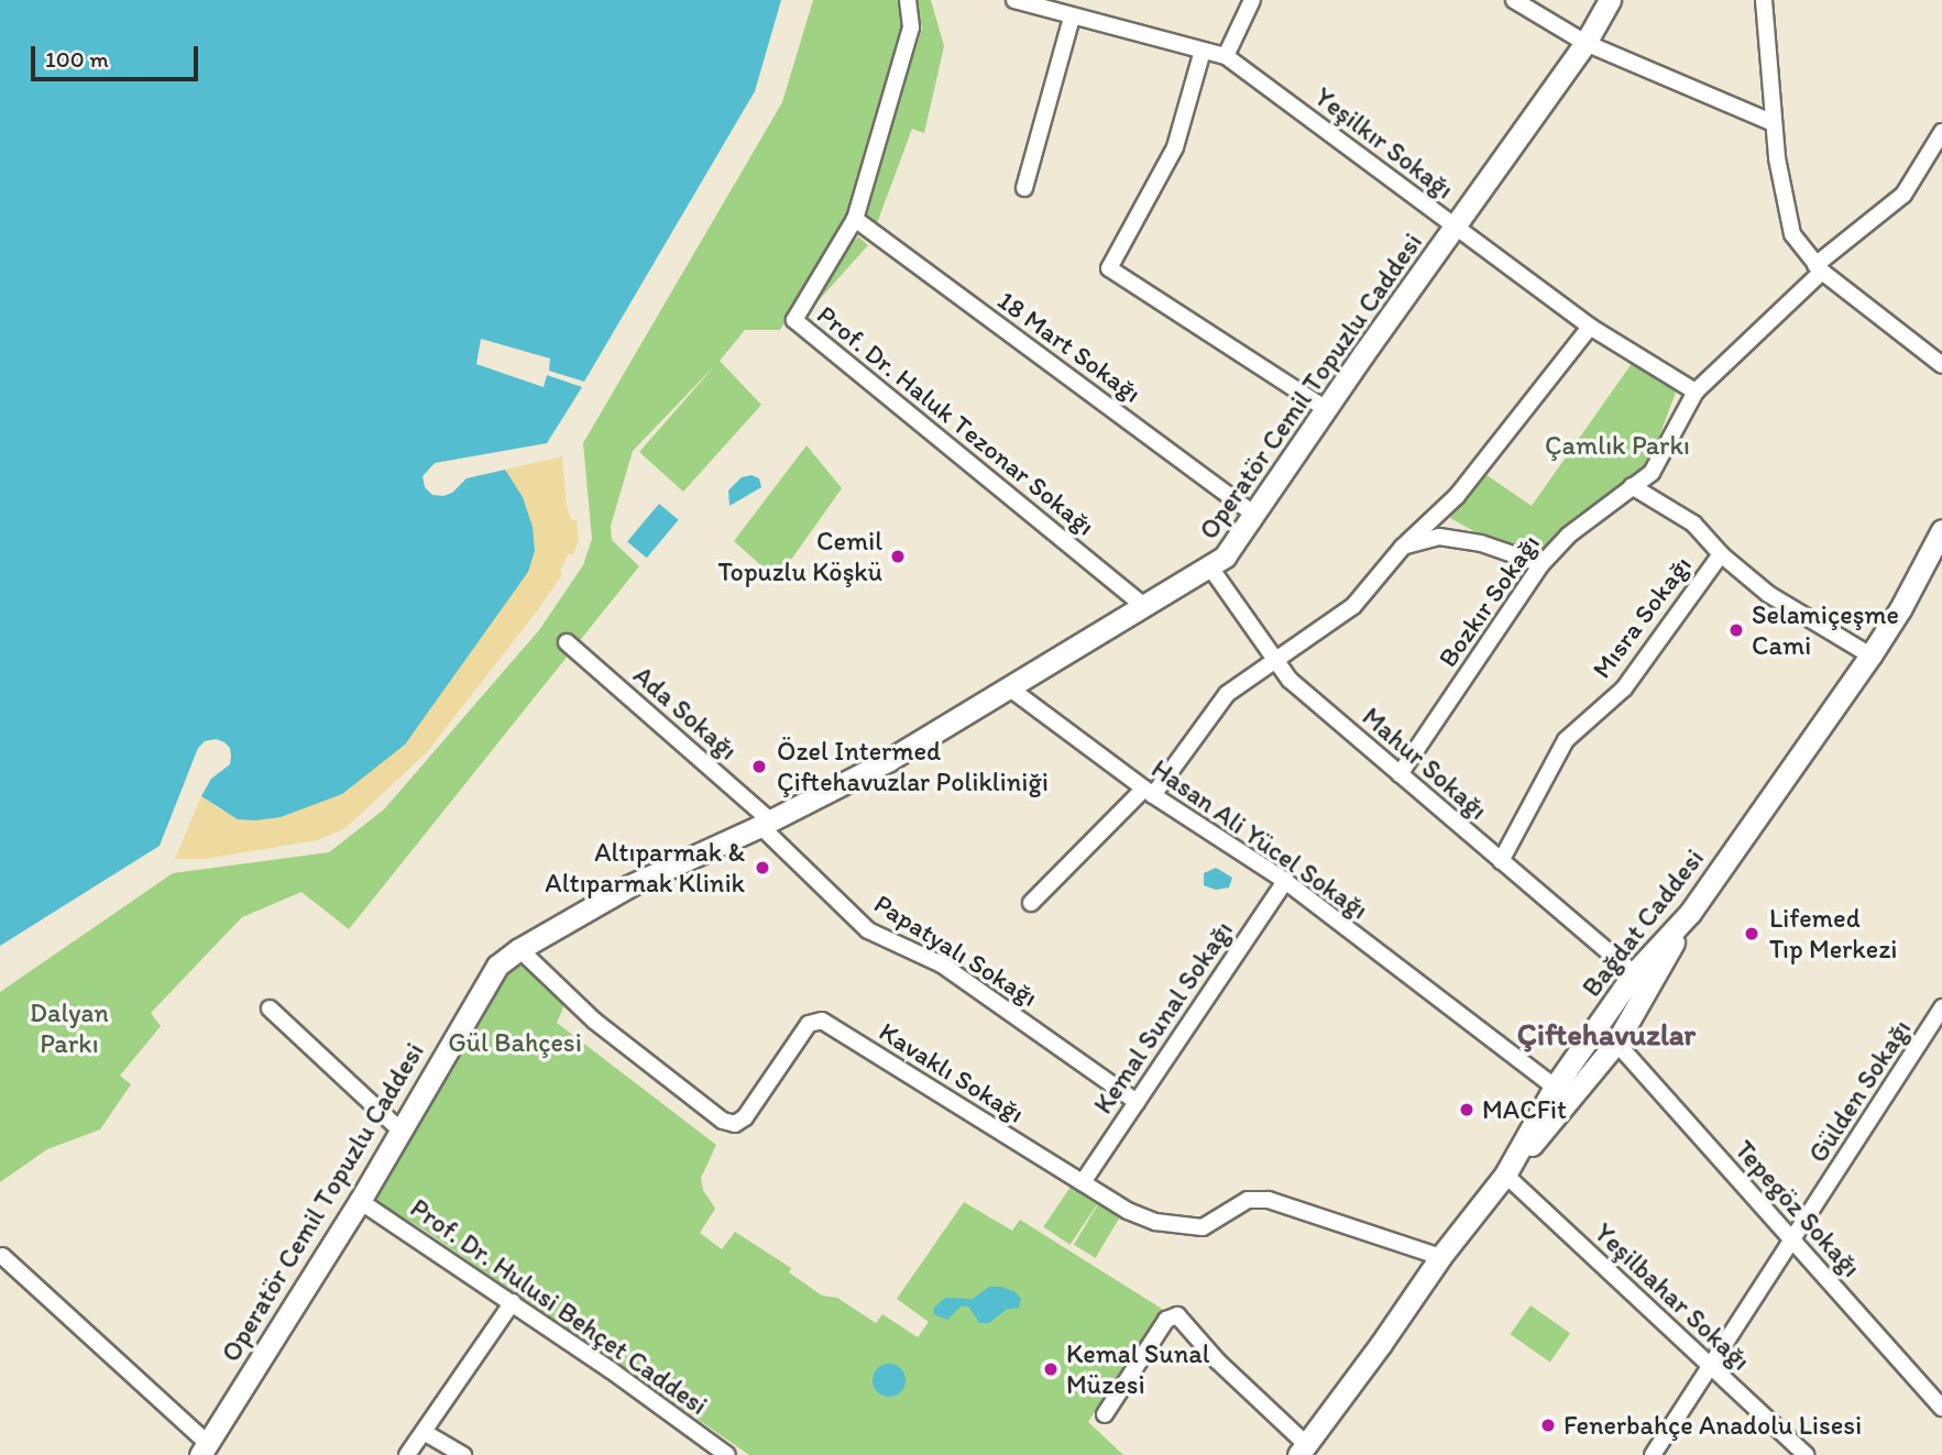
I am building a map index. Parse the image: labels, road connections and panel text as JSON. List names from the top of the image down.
{
  "streets": {
    "main road": ["Operatör Cemil Topuzlu Caddesi", "Bağdat Caddesi"],
    "street": [
      "Yeşilkır Sokağı",
      "18 Mart Sokağı",
      "Prof. Dr. Haluk Tezonar Sokağı",
      "Bozkır Sokağı",
      "Mısra Sokağı",
      "Ada Sokağı",
      "Mahur Sokağı",
      "Hasan Ali Yücel Sokağı",
      "Papatyalı Sokağı",
      "Kemal Sunal Sokağı",
      "Kavaklı Sokağı",
      "Gülden Sokağı",
      "Tepegöz Sokağı",
      "Yeşilbahar Sokağı",
      "Prof. Dr. Hulusi Behçet Caddesi"
    ]
  },
  "crossings": [
    ["Yeşilkır Sokağı", "Operatör Cemil Topuzlu Caddesi"],
    ["Yeşilkır Sokağı", "Bozkır Sokağı"],
    ["18 Mart Sokağı", "Operatör Cemil Topuzlu Caddesi"],
    ["18 Mart Sokağı", "Prof. Dr. Haluk Tezonar Sokağı"],
    ["Operatör Cemil Topuzlu Caddesi", "Prof. Dr. Haluk Tezonar Sokağı"],
    ["Operatör Cemil Topuzlu Caddesi", "Ada Sokağı"],
    ["Operatör Cemil Topuzlu Caddesi", "Mahur Sokağı"],
    ["Operatör Cemil Topuzlu Caddesi", "Hasan Ali Yücel Sokağı"],
    ["Operatör Cemil Topuzlu Caddesi", "Papatyalı Sokağı"],
    ["Operatör Cemil Topuzlu Caddesi", "Kavaklı Sokağı"],
    ["Operatör Cemil Topuzlu Caddesi", "Prof. Dr. Hulusi Behçet Caddesi"],
    ["Bozkır Sokağı", "Mahur Sokağı"],
    ["Mısra Sokağı", "Mahur Sokağı"],
    ["Ada Sokağı", "Papatyalı Sokağı"],
    ["Mahur Sokağı", "Bağdat Caddesi"],
    ["Hasan Ali Yücel Sokağı", "Bağdat Caddesi"],
    ["Hasan Ali Yücel Sokağı", "Kemal Sunal Sokağı"],
    ["Bağdat Caddesi", "Kavaklı Sokağı"],
    ["Bağdat Caddesi", "Yeşilbahar Sokağı"],
    ["Papatyalı Sokağı", "Kemal Sunal Sokağı"],
    ["Kemal Sunal Sokağı", "Kavaklı Sokağı"],
    ["Gülden Sokağı", "Tepegöz Sokağı"],
    ["Gülden Sokağı", "Yeşilbahar Sokağı"]
  ],
  "districts": ["Çiftehavuzlar"],
  "parks": ["Çamlık Parkı", "Dalyan Parkı", "Gül Bahçesi"],
  "places": [
    "Cemil Topuzlu Köşkü",
    "Selamiçeşme Cami",
    "Özel Intermed Çiftehavuzlar Polikliniği",
    "Altıparmak & Altıparmak Klinik",
    "Lifemed Tıp Merkezi",
    "MACFit",
    "Kemal Sunal Müzesi",
    "Fenerbahçe Anadolu Lisesi"
  ],
  "scale_bar": "100 m"
}
